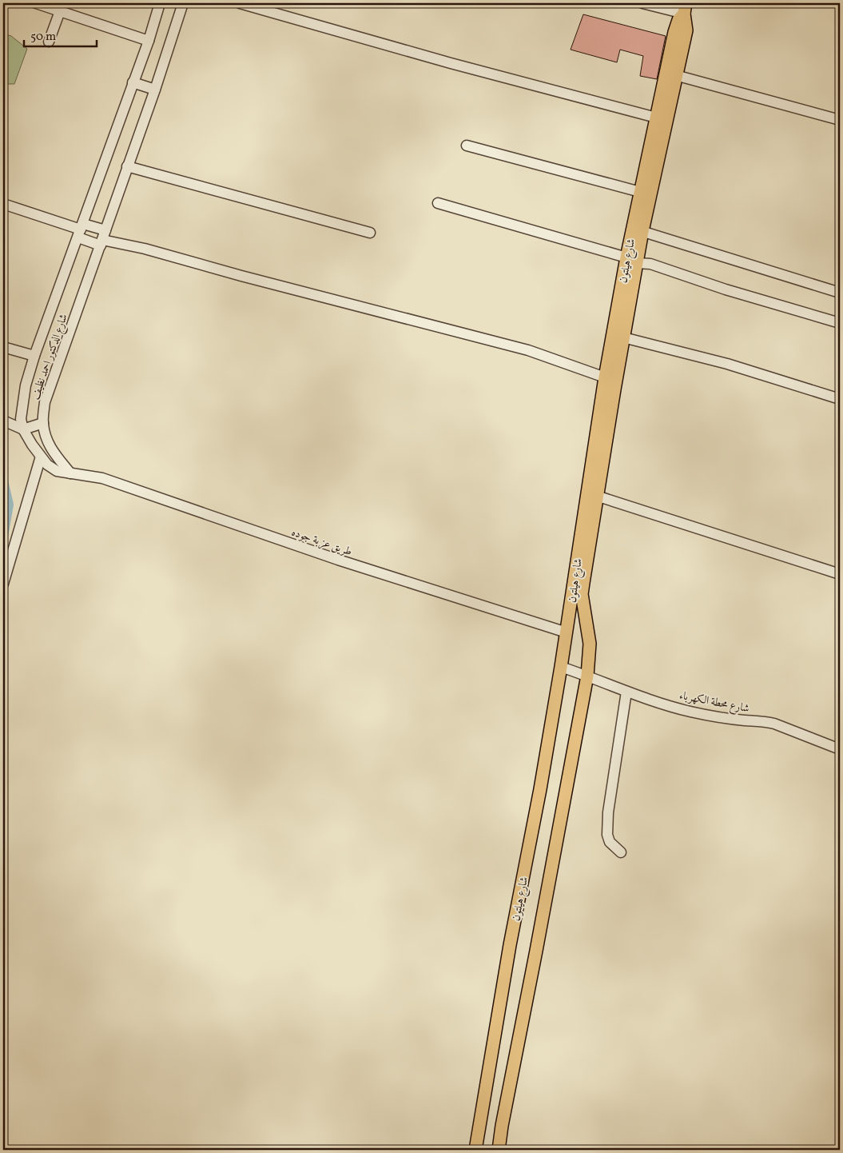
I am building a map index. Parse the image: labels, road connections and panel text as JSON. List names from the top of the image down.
{
  "streets": {
    "main road": ["شارع هيلتون"],
    "street": ["شارع الدكتور احمد نظيف", "طريق عزبة جوده", "شارع محطة الكهرباء"]
  },
  "crossings": [
    ["شارع هيلتون", "طريق عزبة جوده"],
    ["شارع هيلتون", "شارع محطة الكهرباء"],
    ["شارع الدكتور احمد نظيف", "طريق عزبة جوده"]
  ],
  "scale_bar": "50 m"
}
